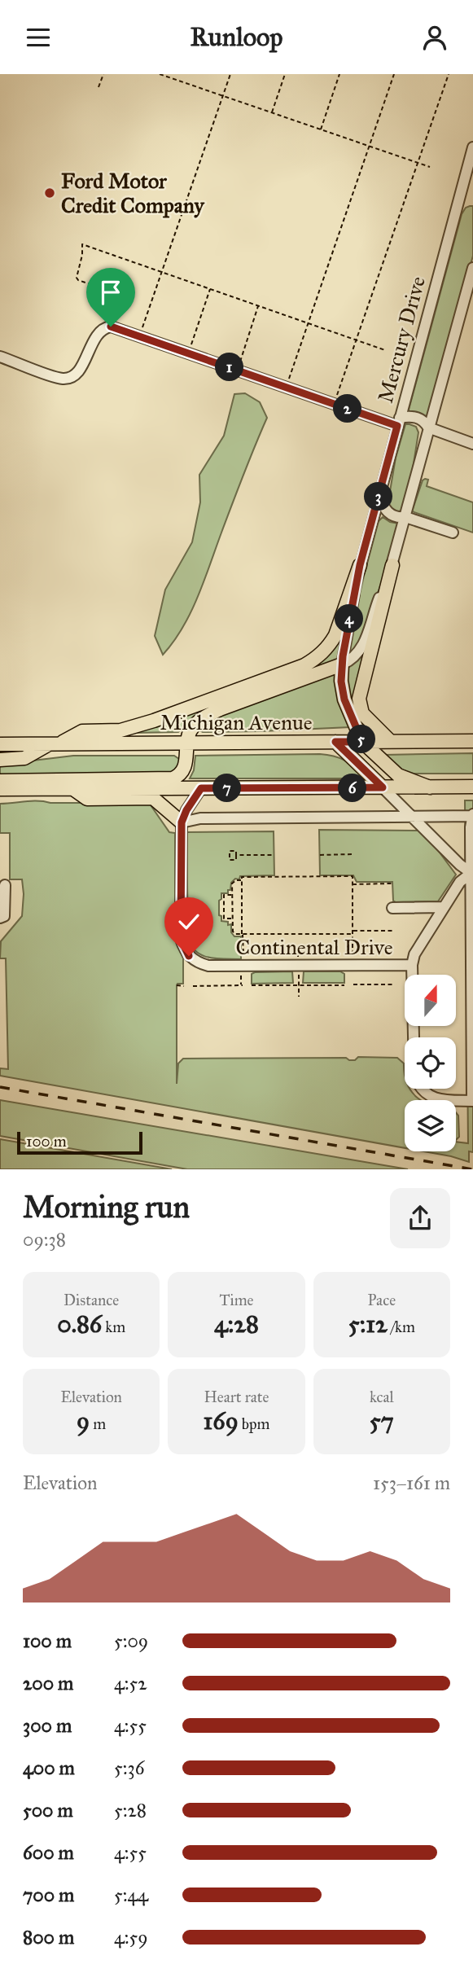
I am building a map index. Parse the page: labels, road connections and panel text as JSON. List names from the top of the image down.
{
  "streets": {
    "main road": ["Michigan Avenue"],
    "street": ["Mercury Drive", "Continental Drive"]
  },
  "places": ["Ford Motor Credit Company"],
  "scale_bar": "100 m",
  "north": "top",
  "page": {
    "header": "Runloop",
    "pins": [
      "1",
      "2",
      "3",
      "4",
      "5",
      "6",
      "7"
    ],
    "scale": "100 m",
    "heading": ["Morning run", "09:38"],
    "stats": [
      ["Distance", "0.86 km"],
      ["Time", "4:28"],
      ["Pace", "5:12 /km"],
      ["Elevation", "9 m"],
      ["Heart rate", "169 bpm"],
      ["kcal", "57"]
    ],
    "chart": ["Elevation", "153–161 m"],
    "list": [
      {
        "name": "100 m",
        "note": "5:09"
      },
      {
        "name": "200 m",
        "note": "4:52"
      },
      {
        "name": "300 m",
        "note": "4:55"
      },
      {
        "name": "400 m",
        "note": "5:36"
      },
      {
        "name": "500 m",
        "note": "5:28"
      },
      {
        "name": "600 m",
        "note": "4:55"
      },
      {
        "name": "700 m",
        "note": "5:44"
      },
      {
        "name": "800 m",
        "note": "4:59"
      }
    ]
  }
}
